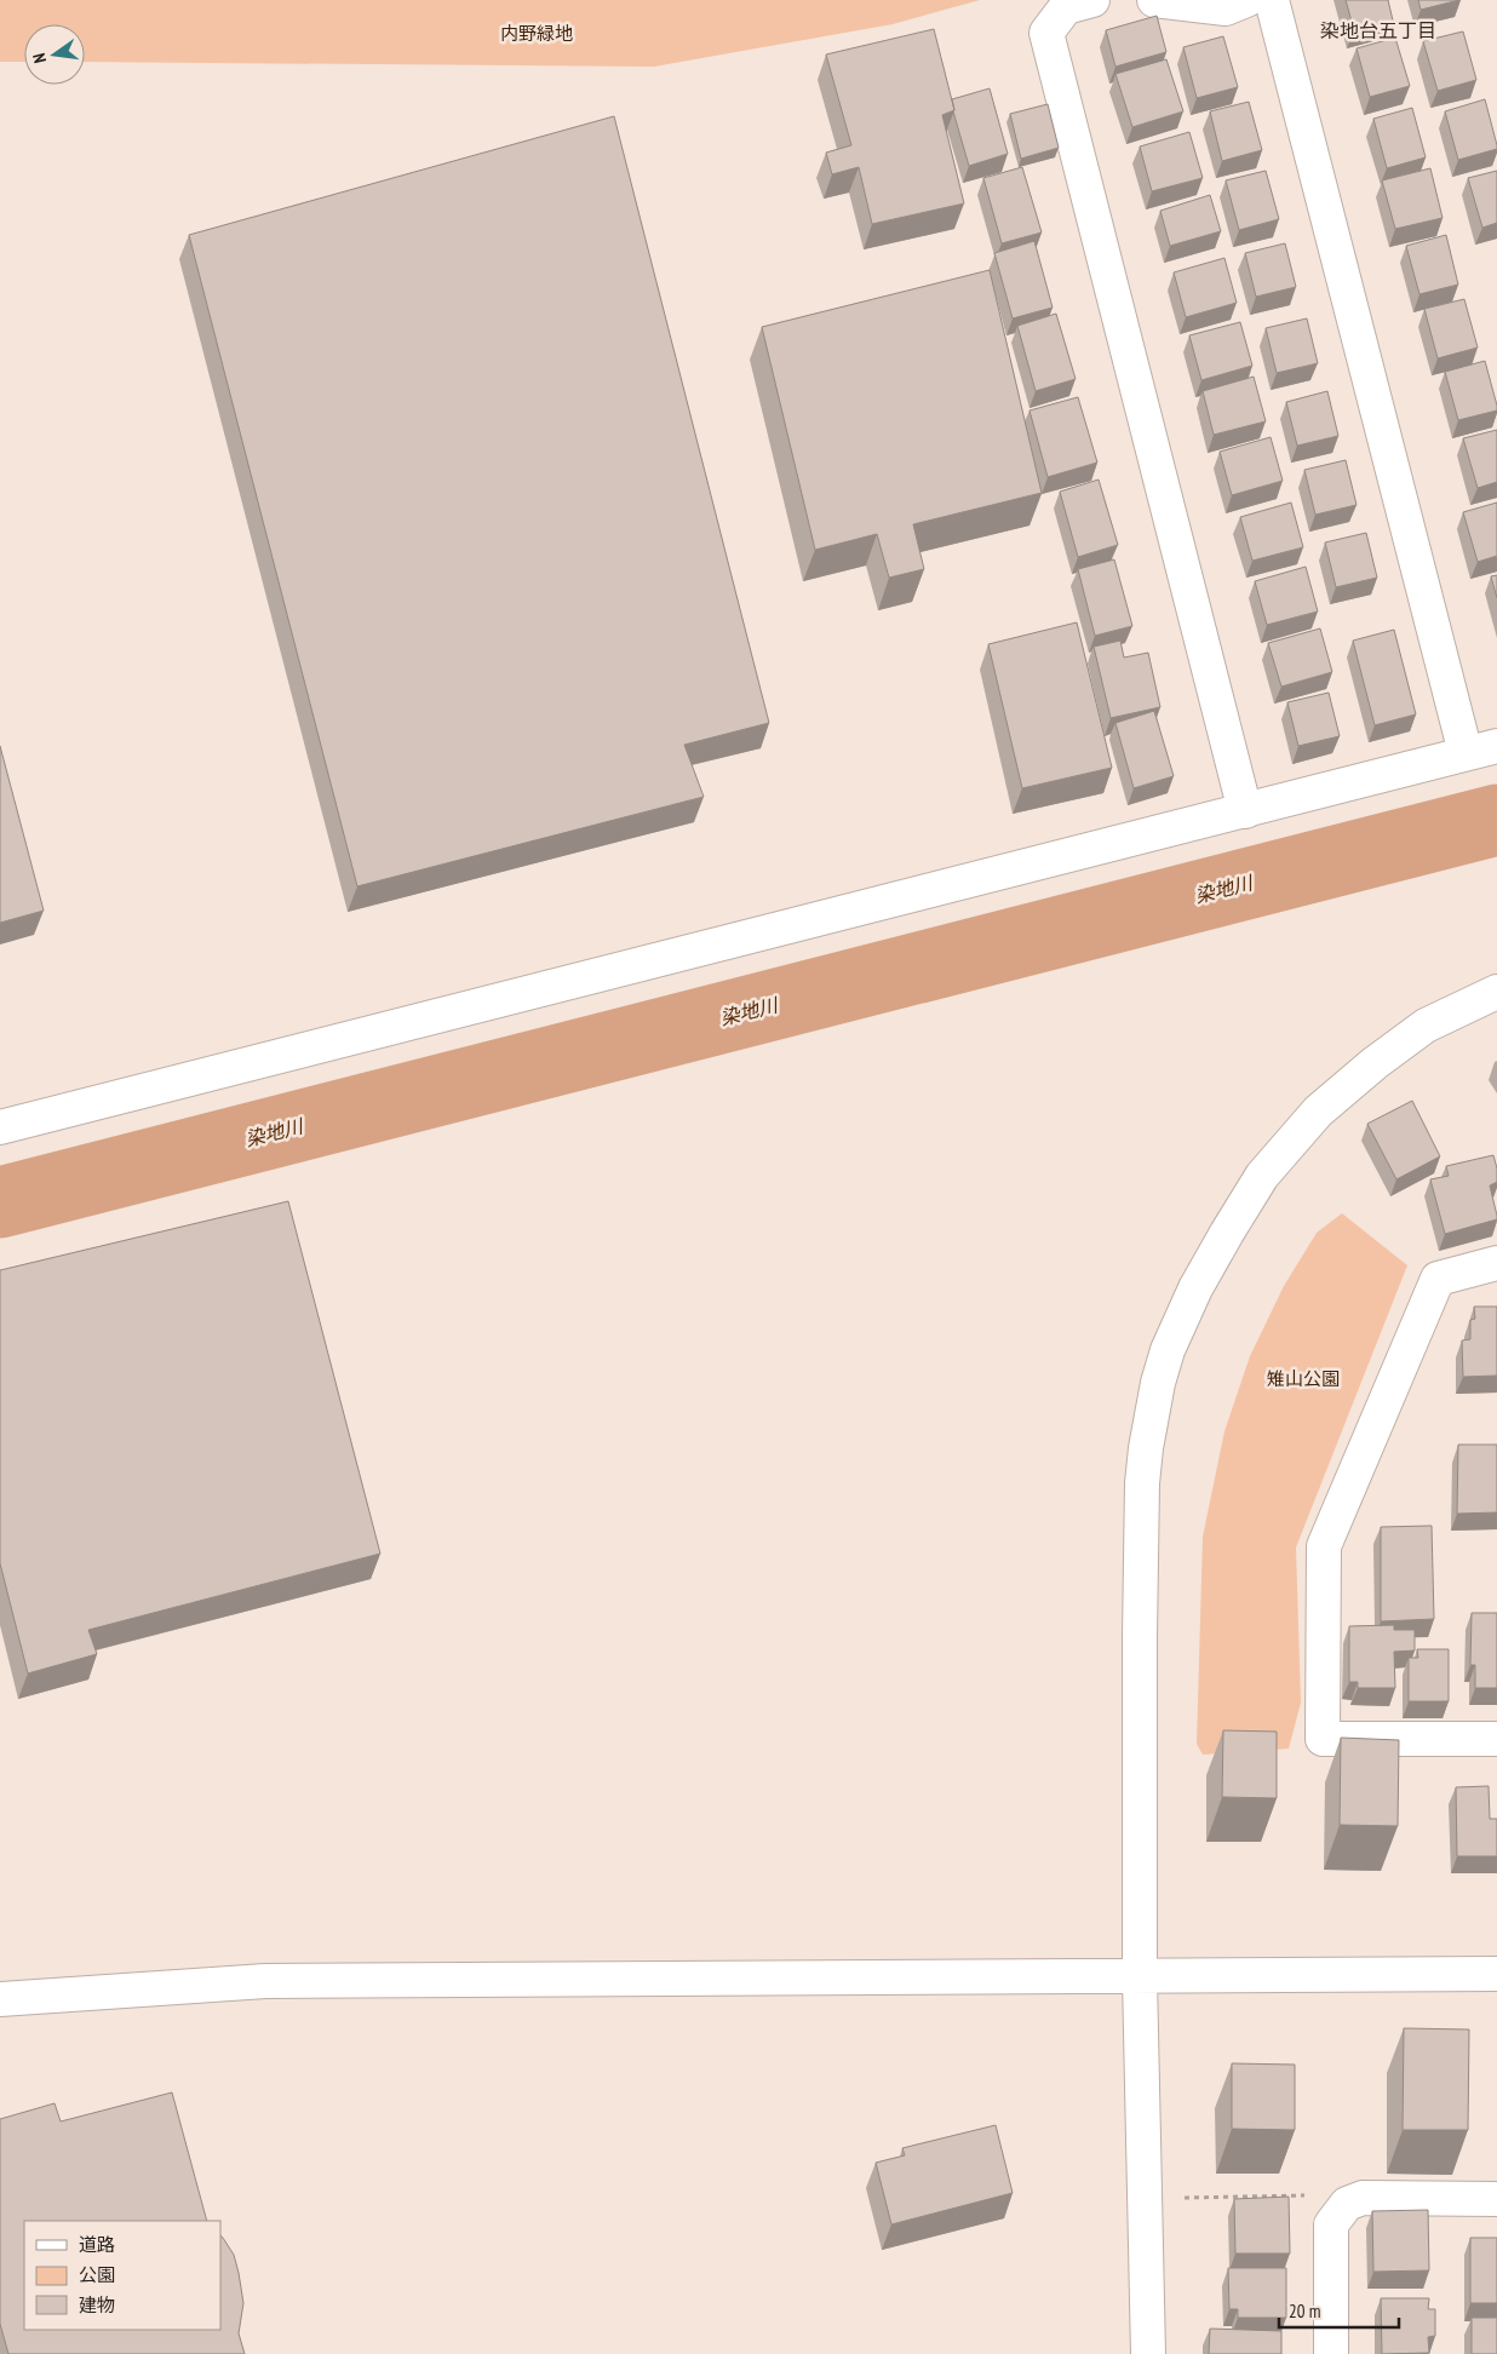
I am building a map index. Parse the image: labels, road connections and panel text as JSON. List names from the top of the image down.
{
  "districts": ["染地台五丁目"],
  "water": ["染地川"],
  "parks": ["内野緑地", "雉山公園"],
  "legend": ["道路", "公園", "建物"],
  "scale_bar": "20 m",
  "north": "left"
}
